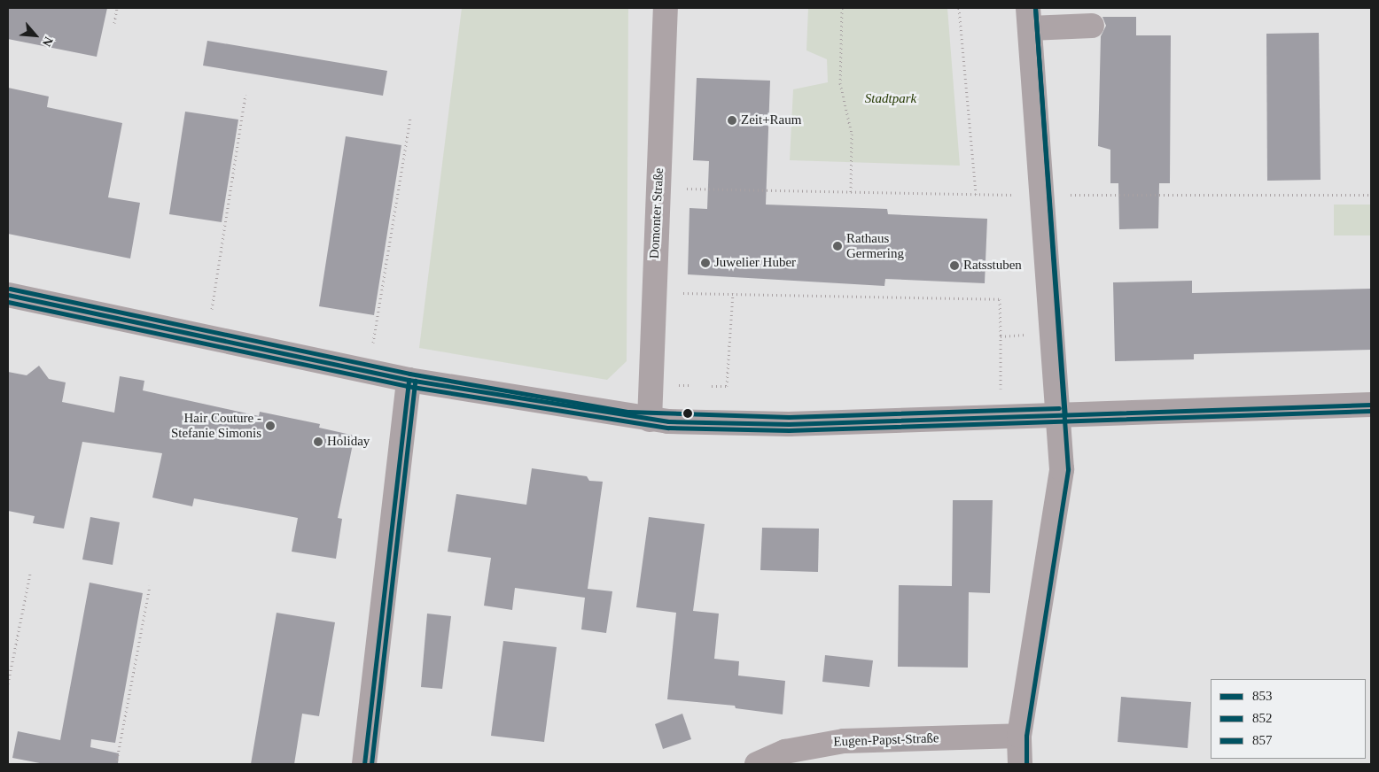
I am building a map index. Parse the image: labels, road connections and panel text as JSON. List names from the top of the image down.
{
  "streets": {
    "street": ["Domonter Straße", "Eugen-Papst-Straße"]
  },
  "parks": ["Stadtpark"],
  "places": [
    "Zeit+Raum",
    "Rathaus Germering",
    "Juwelier Huber",
    "Ratsstuben",
    "Hair Couture - Stefanie Simonis",
    "Holiday"
  ],
  "lines": ["transit line 852", "transit line 857", "transit line 853"],
  "legend": ["853", "852", "857"],
  "north": "bottom right"
}
